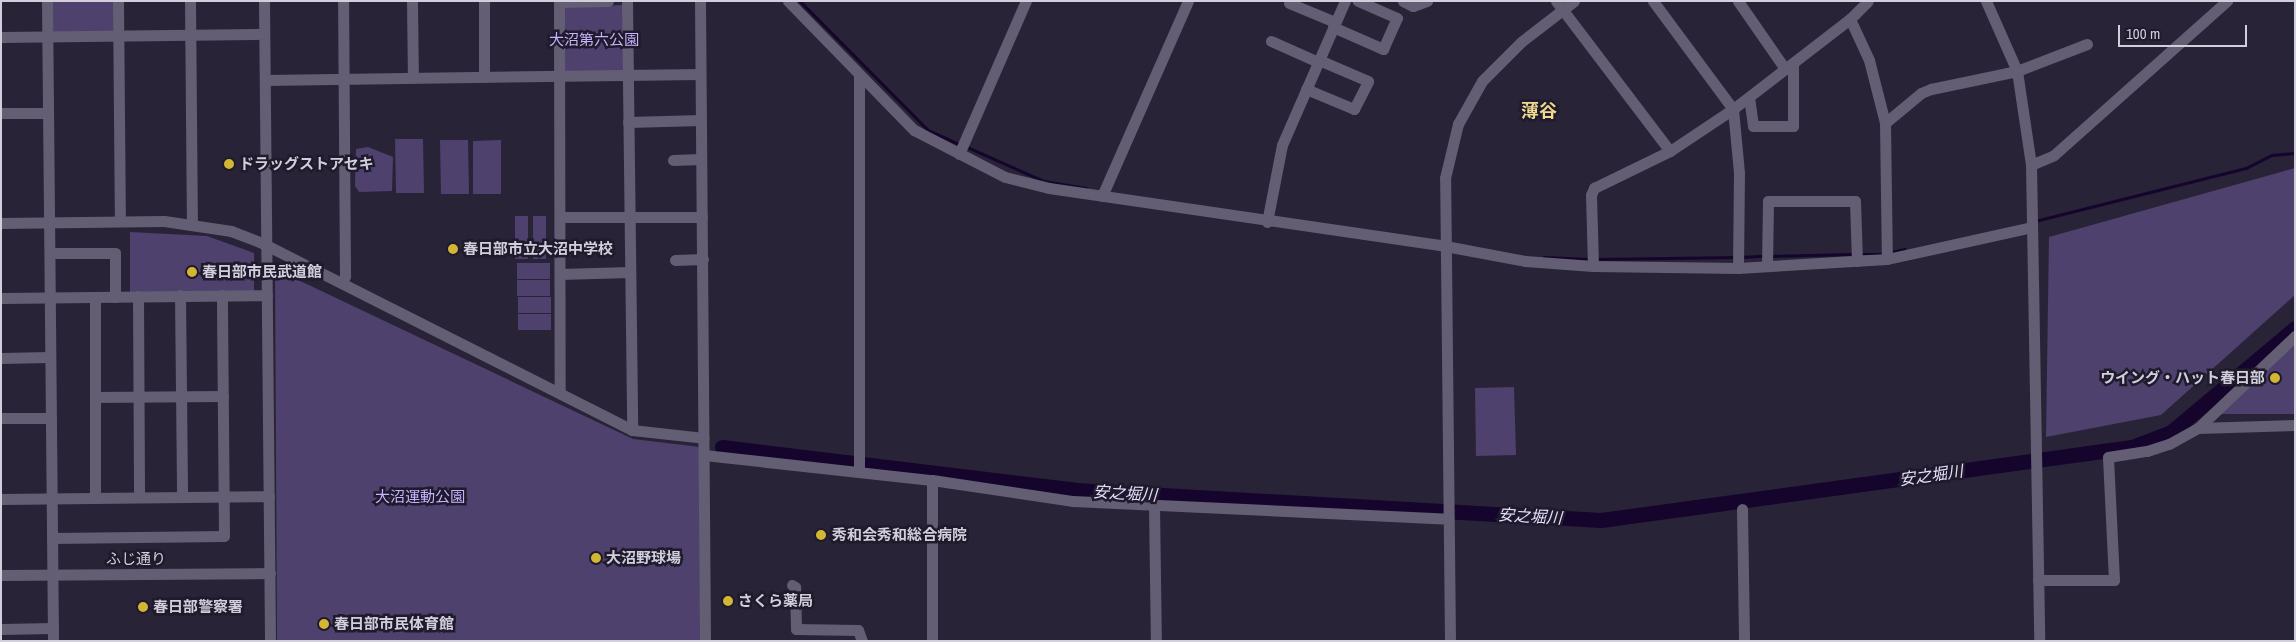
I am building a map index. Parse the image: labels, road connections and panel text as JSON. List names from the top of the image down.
{
  "streets": {
    "street": ["ふじ通り"]
  },
  "districts": ["薄谷"],
  "water": ["安之堀川"],
  "parks": ["大沼第六公園", "大沼運動公園"],
  "places": [
    "ドラッグストアセキ",
    "春日部市立大沼中学校",
    "春日部市民武道館",
    "ウイング・ハット春日部",
    "秀和会秀和総合病院",
    "大沼野球場",
    "さくら薬局",
    "春日部警察署",
    "春日部市民体育館"
  ],
  "scale_bar": "100 m"
}
